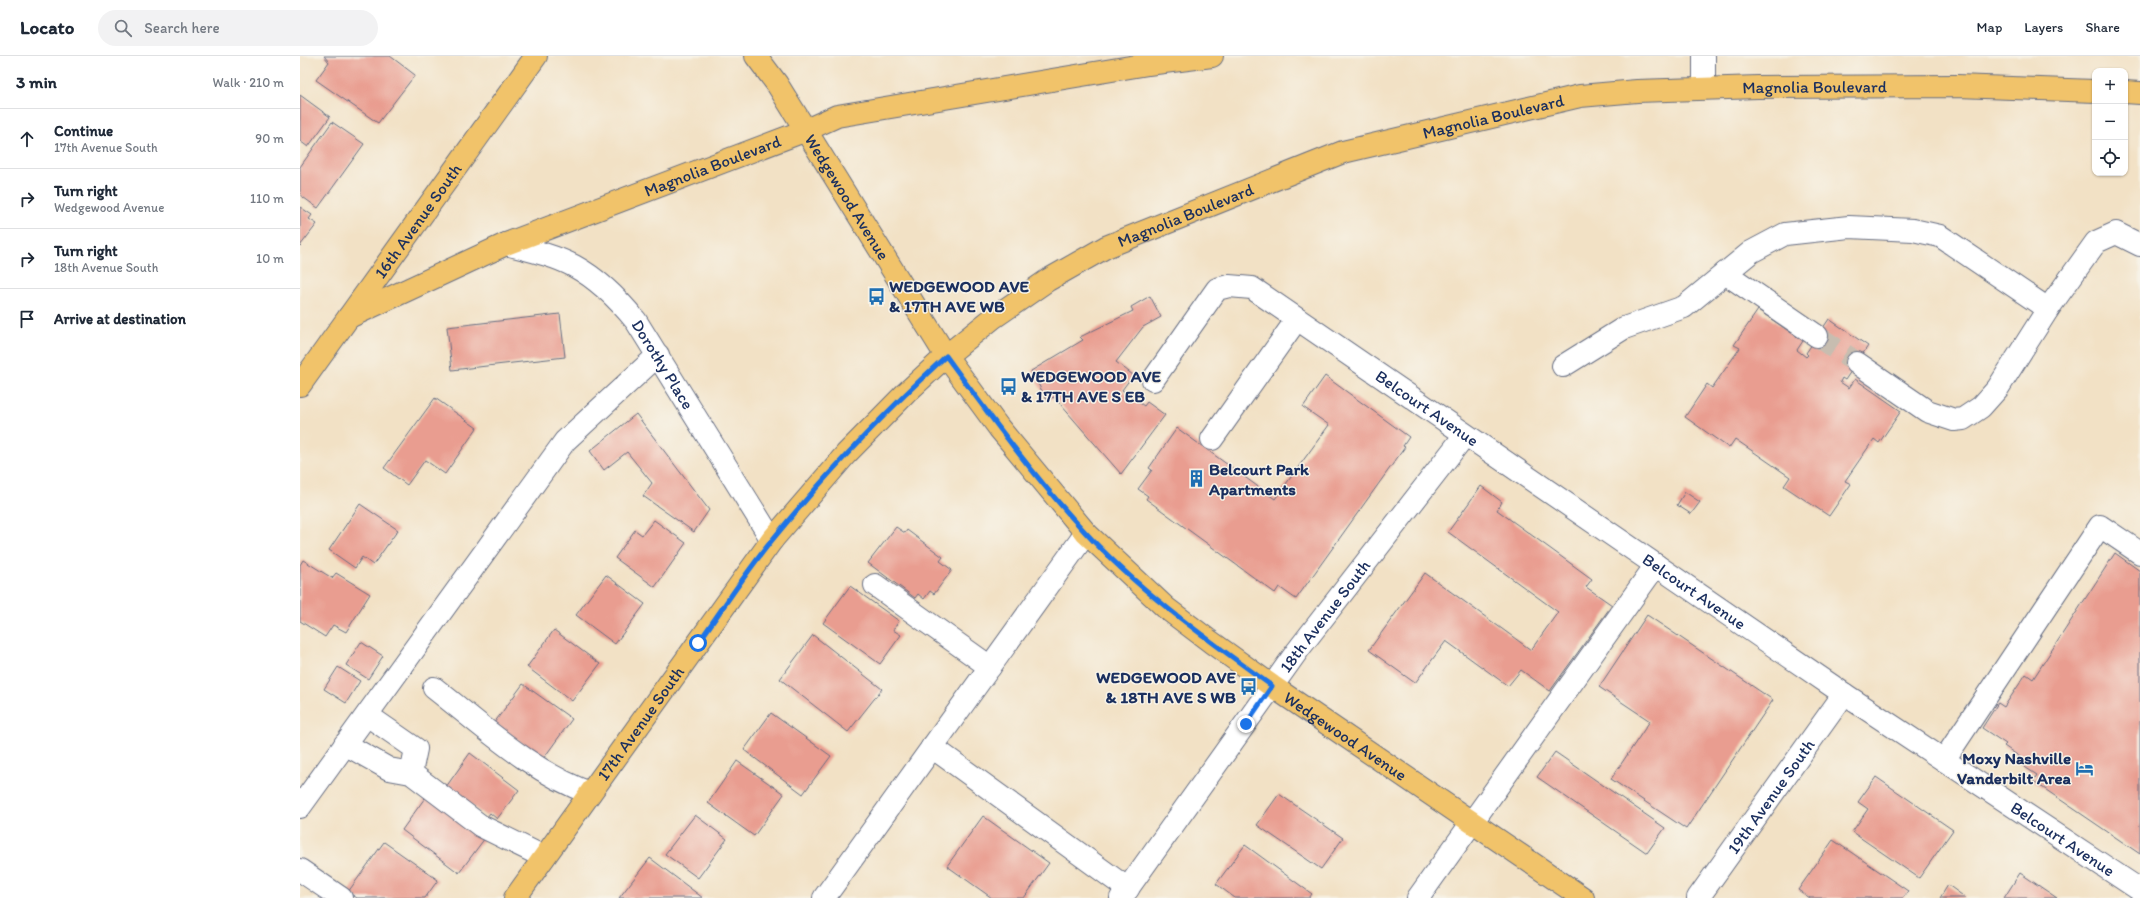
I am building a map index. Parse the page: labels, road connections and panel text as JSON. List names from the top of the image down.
{
  "streets": {
    "main road": [
      "Magnolia Boulevard",
      "Wedgewood Avenue",
      "16th Avenue South",
      "17th Avenue South"
    ],
    "street": [
      "Dorothy Place",
      "Belcourt Avenue",
      "18th Avenue South",
      "19th Avenue South"
    ]
  },
  "crossings": [
    ["Magnolia Boulevard", "Wedgewood Avenue"],
    ["Magnolia Boulevard", "16th Avenue South"],
    ["Magnolia Boulevard", "Dorothy Place"],
    ["Magnolia Boulevard", "17th Avenue South"],
    ["Wedgewood Avenue", "18th Avenue South"],
    ["Wedgewood Avenue", "17th Avenue South"],
    ["Dorothy Place", "17th Avenue South"],
    ["Belcourt Avenue", "18th Avenue South"],
    ["Belcourt Avenue", "19th Avenue South"]
  ],
  "places": {
    "bus stop": ["WEDGEWOOD AVE & 17TH AVE WB", "WEDGEWOOD AVE & 17TH AVE S EB", "WEDGEWOOD AVE & 18TH AVE S WB"],
    "building": ["Belcourt Park Apartments"],
    "hotel": ["Moxy Nashville Vanderbilt Area"]
  },
  "page": {
    "header": "Locato",
    "search": "Search here",
    "nav": ["Map", "Layers", "Share"],
    "heading": ["3 min", "Walk · 210 m"],
    "map_buttons": ["+", "−"],
    "list": [
      ["Continue", "17th Avenue South", "90 m"],
      ["Turn right", "Wedgewood Avenue", "110 m"],
      ["Turn right", "18th Avenue South", "10 m"],
      "Arrive at destination"
    ]
  }
}
